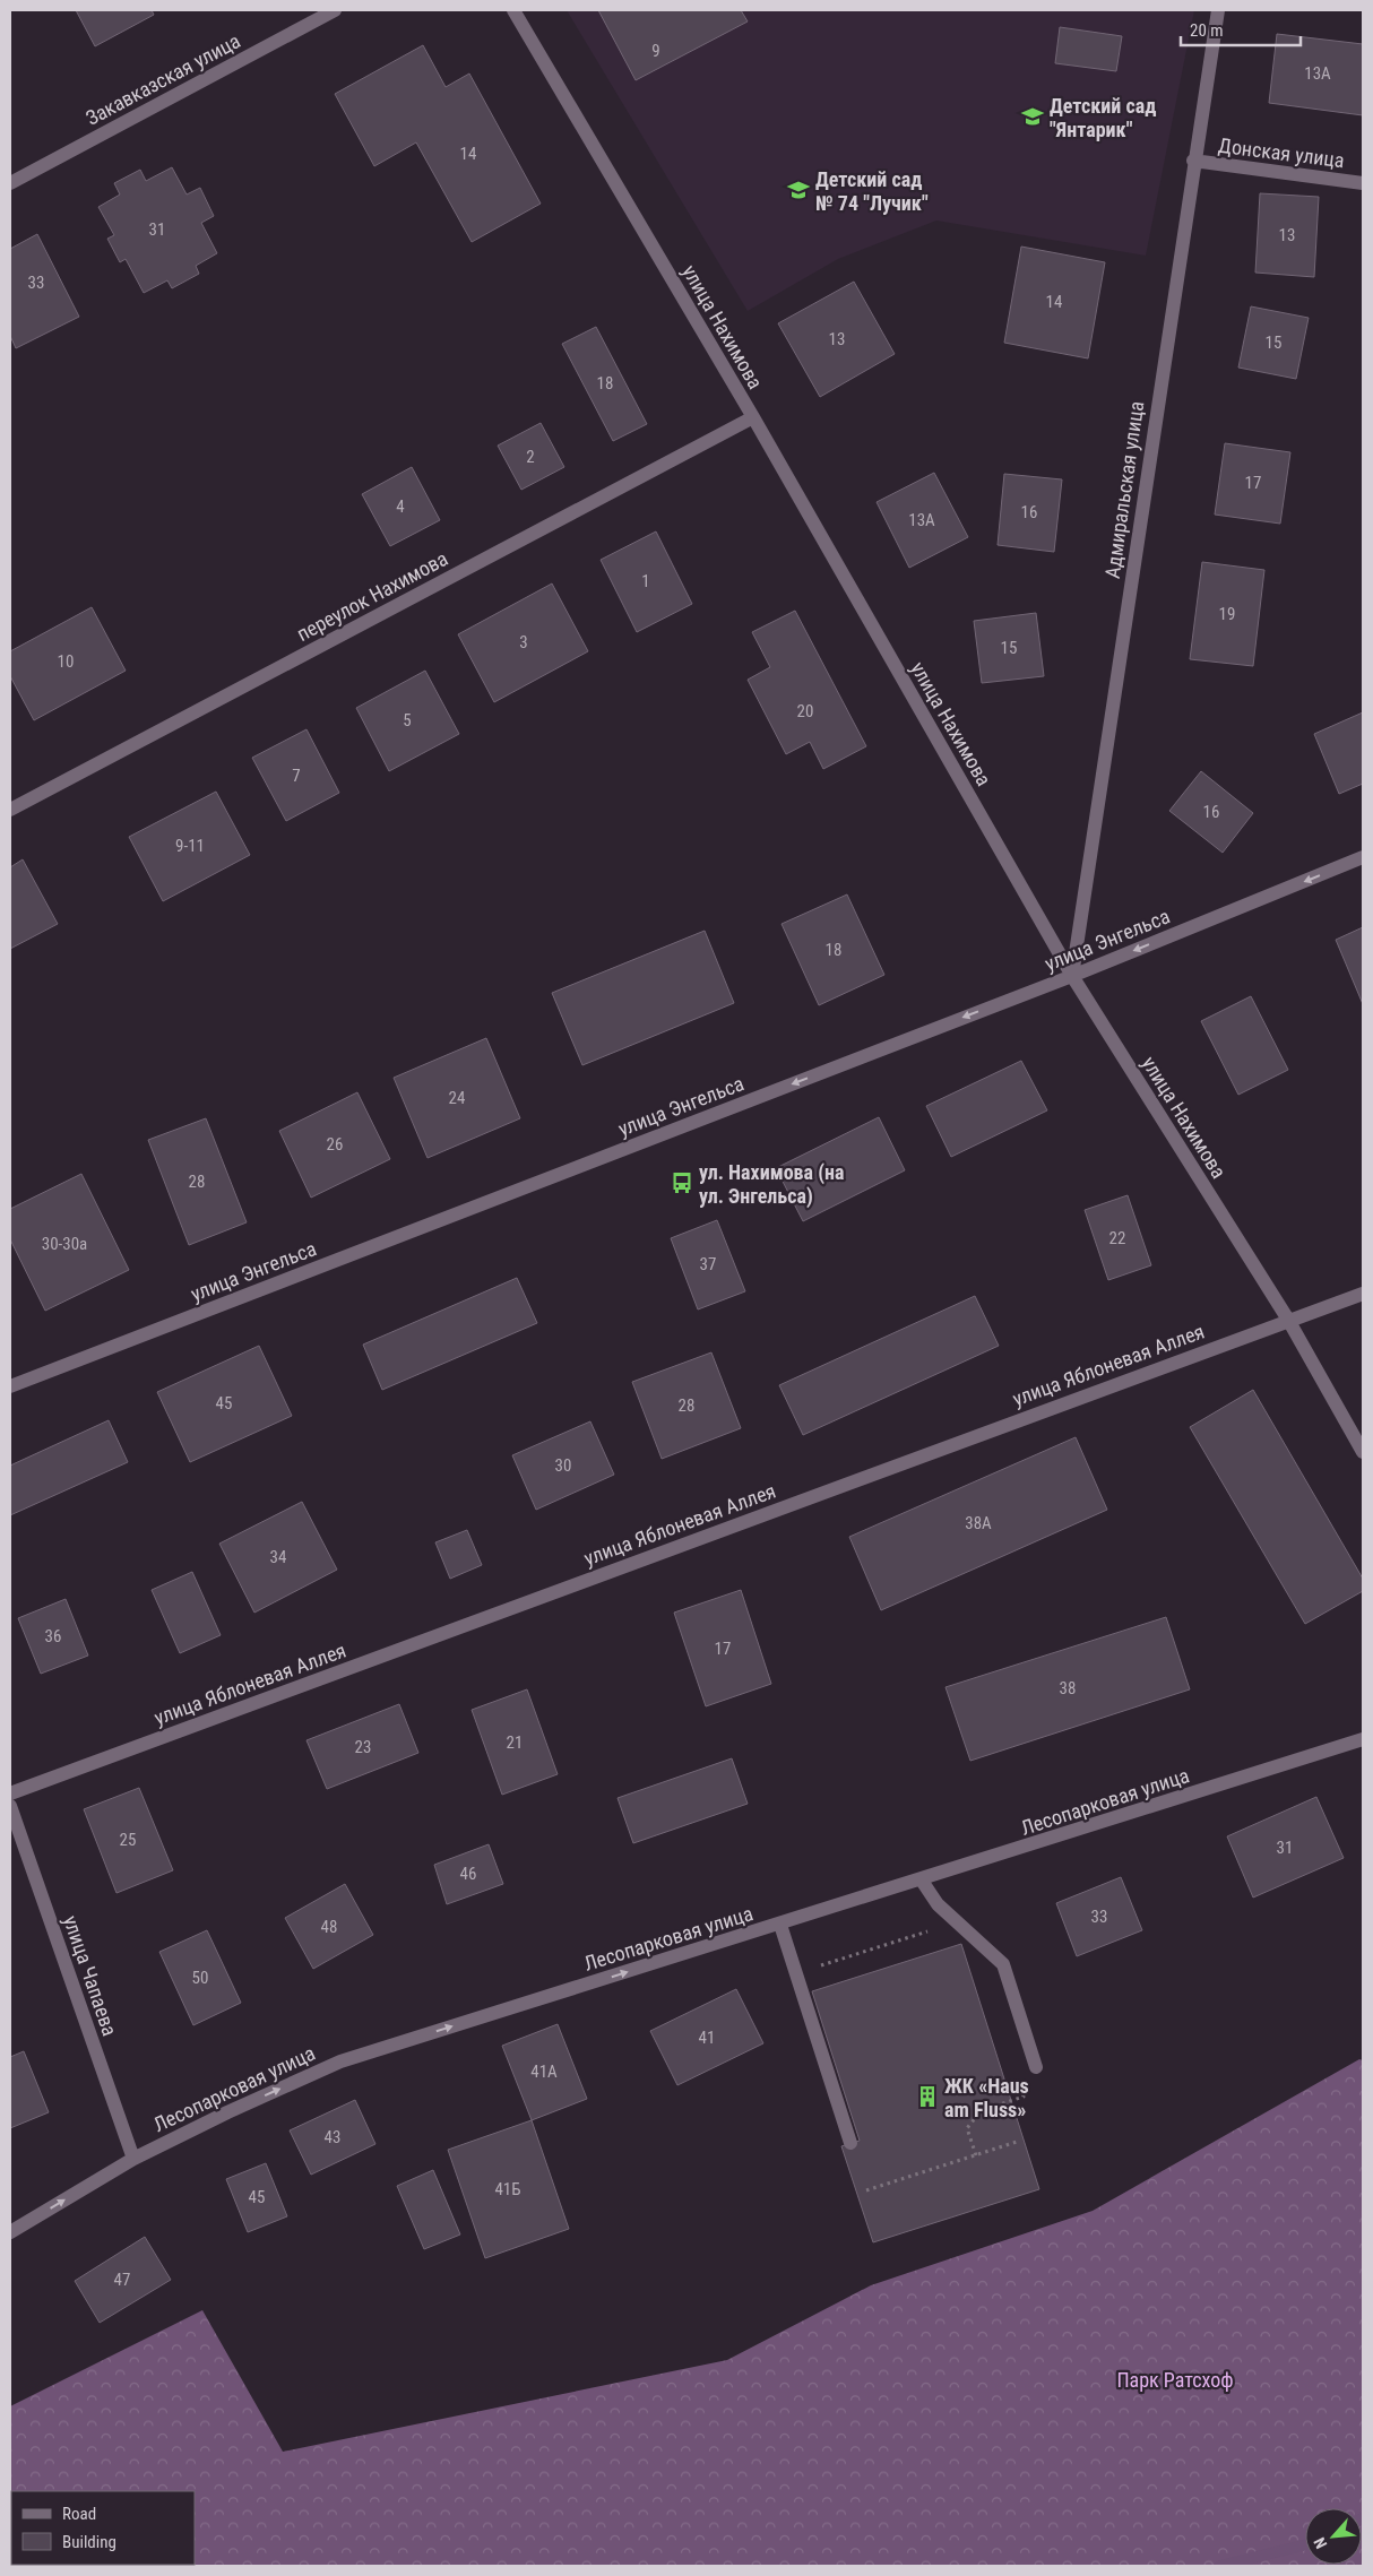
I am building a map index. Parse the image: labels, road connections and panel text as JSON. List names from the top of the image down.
{
  "streets": {
    "street": [
      "Закавказская улица",
      "Донская улица",
      "улица Нахимова",
      "Адмиральская улица",
      "переулок Нахимова",
      "улица Энгельса",
      "улица Яблоневая Аллея",
      "Лесопарковая улица",
      "улица Чапаева"
    ]
  },
  "crossings": [
    ["Донская улица", "Адмиральская улица"],
    ["улица Нахимова", "Адмиральская улица"],
    ["улица Нахимова", "переулок Нахимова"],
    ["улица Нахимова", "улица Энгельса"],
    ["улица Нахимова", "улица Яблоневая Аллея"],
    ["Адмиральская улица", "улица Энгельса"],
    ["Лесопарковая улица", "улица Чапаева"]
  ],
  "one_way": ["улица Энгельса", "Лесопарковая улица"],
  "parks": ["Парк Ратсхоф"],
  "places": {
    "school or university": ["Детский сад \"Янтарик\"", "Детский сад № 74 \"Лучик\""],
    "bus stop": ["ул. Нахимова (на ул. Энгельса)"],
    "building": ["ЖК «Haus am Fluss»"]
  },
  "house_numbers": [
    "9",
    "13А",
    "14",
    "31",
    "13",
    "33",
    "14",
    "13",
    "15",
    "18",
    "2",
    "17",
    "4",
    "16",
    "13А",
    "1",
    "19",
    "3",
    "15",
    "10",
    "20",
    "5",
    "7",
    "16",
    "9-11",
    "18",
    "24",
    "26",
    "28",
    "22",
    "30-30а",
    "37",
    "45",
    "28",
    "30",
    "38А",
    "34",
    "36",
    "17",
    "38",
    "21",
    "23",
    "25",
    "31",
    "46",
    "33",
    "48",
    "50",
    "41",
    "41А",
    "43",
    "41Б",
    "45",
    "47"
  ],
  "legend": ["Road", "Building"],
  "scale_bar": "20 m",
  "north": "bottom left"
}
